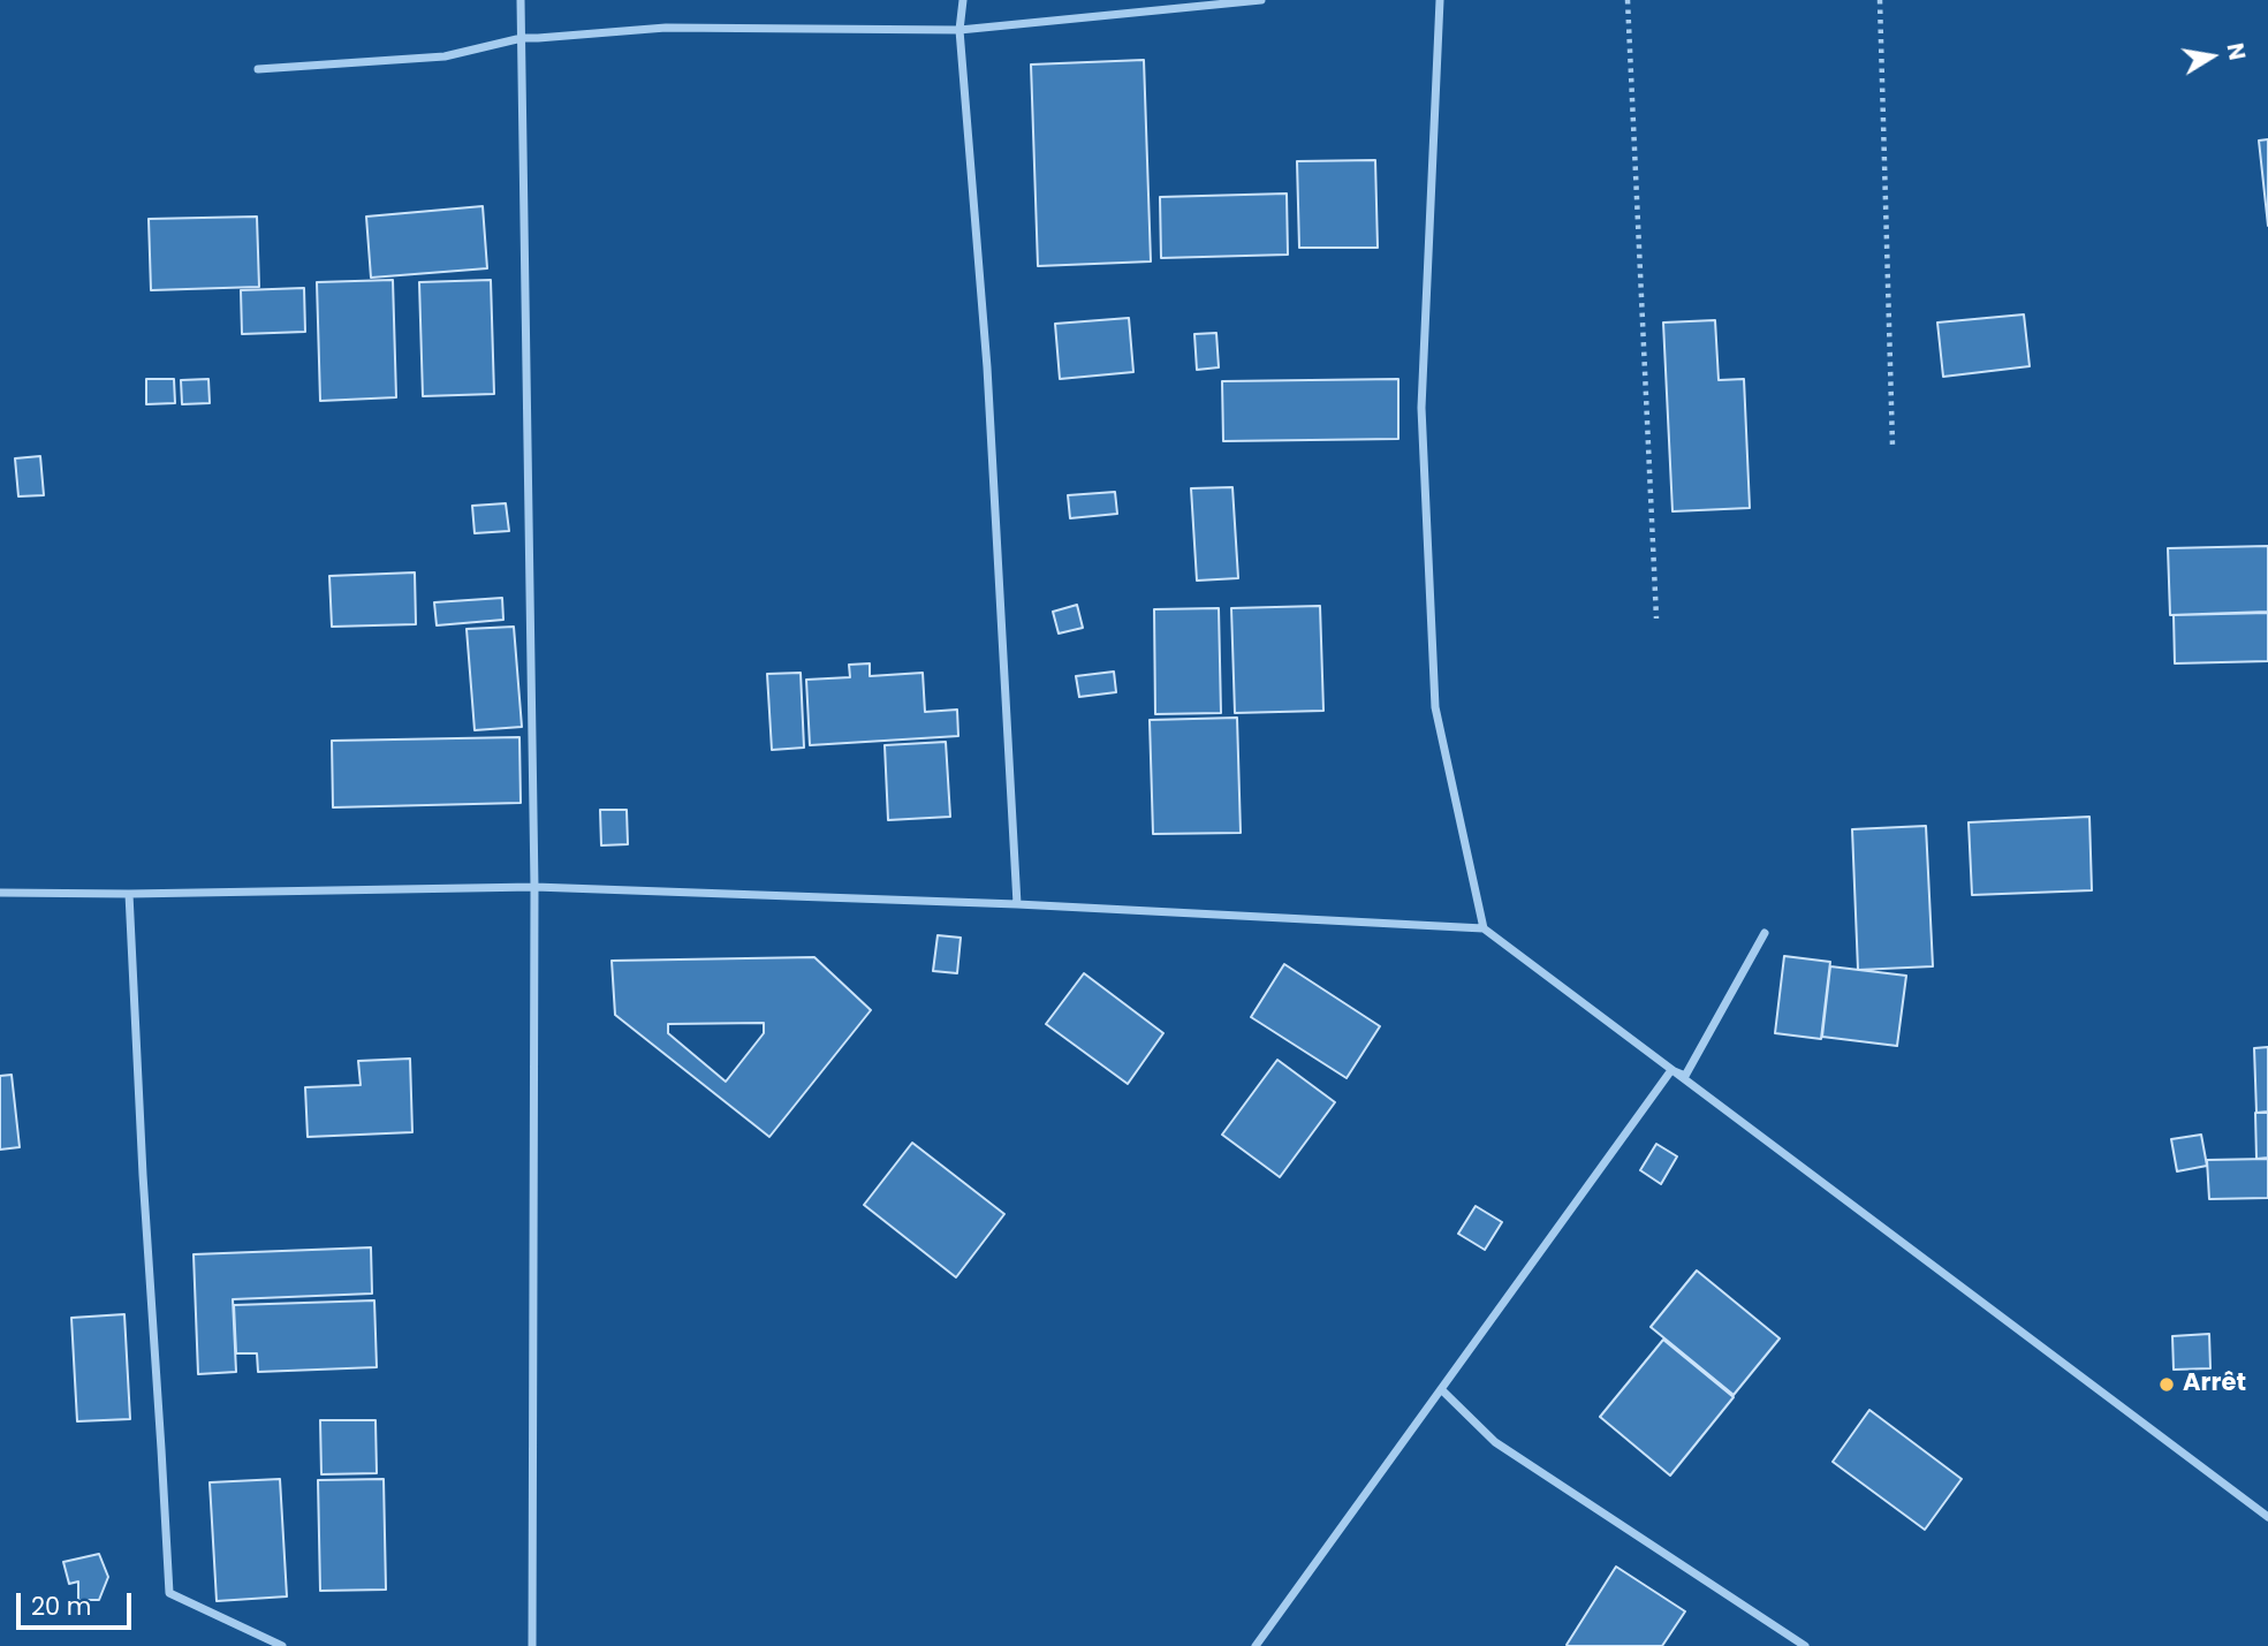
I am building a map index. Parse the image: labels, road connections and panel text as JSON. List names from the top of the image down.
{
  "places": ["Arrêt"],
  "scale_bar": "20 m",
  "north": "right"
}
